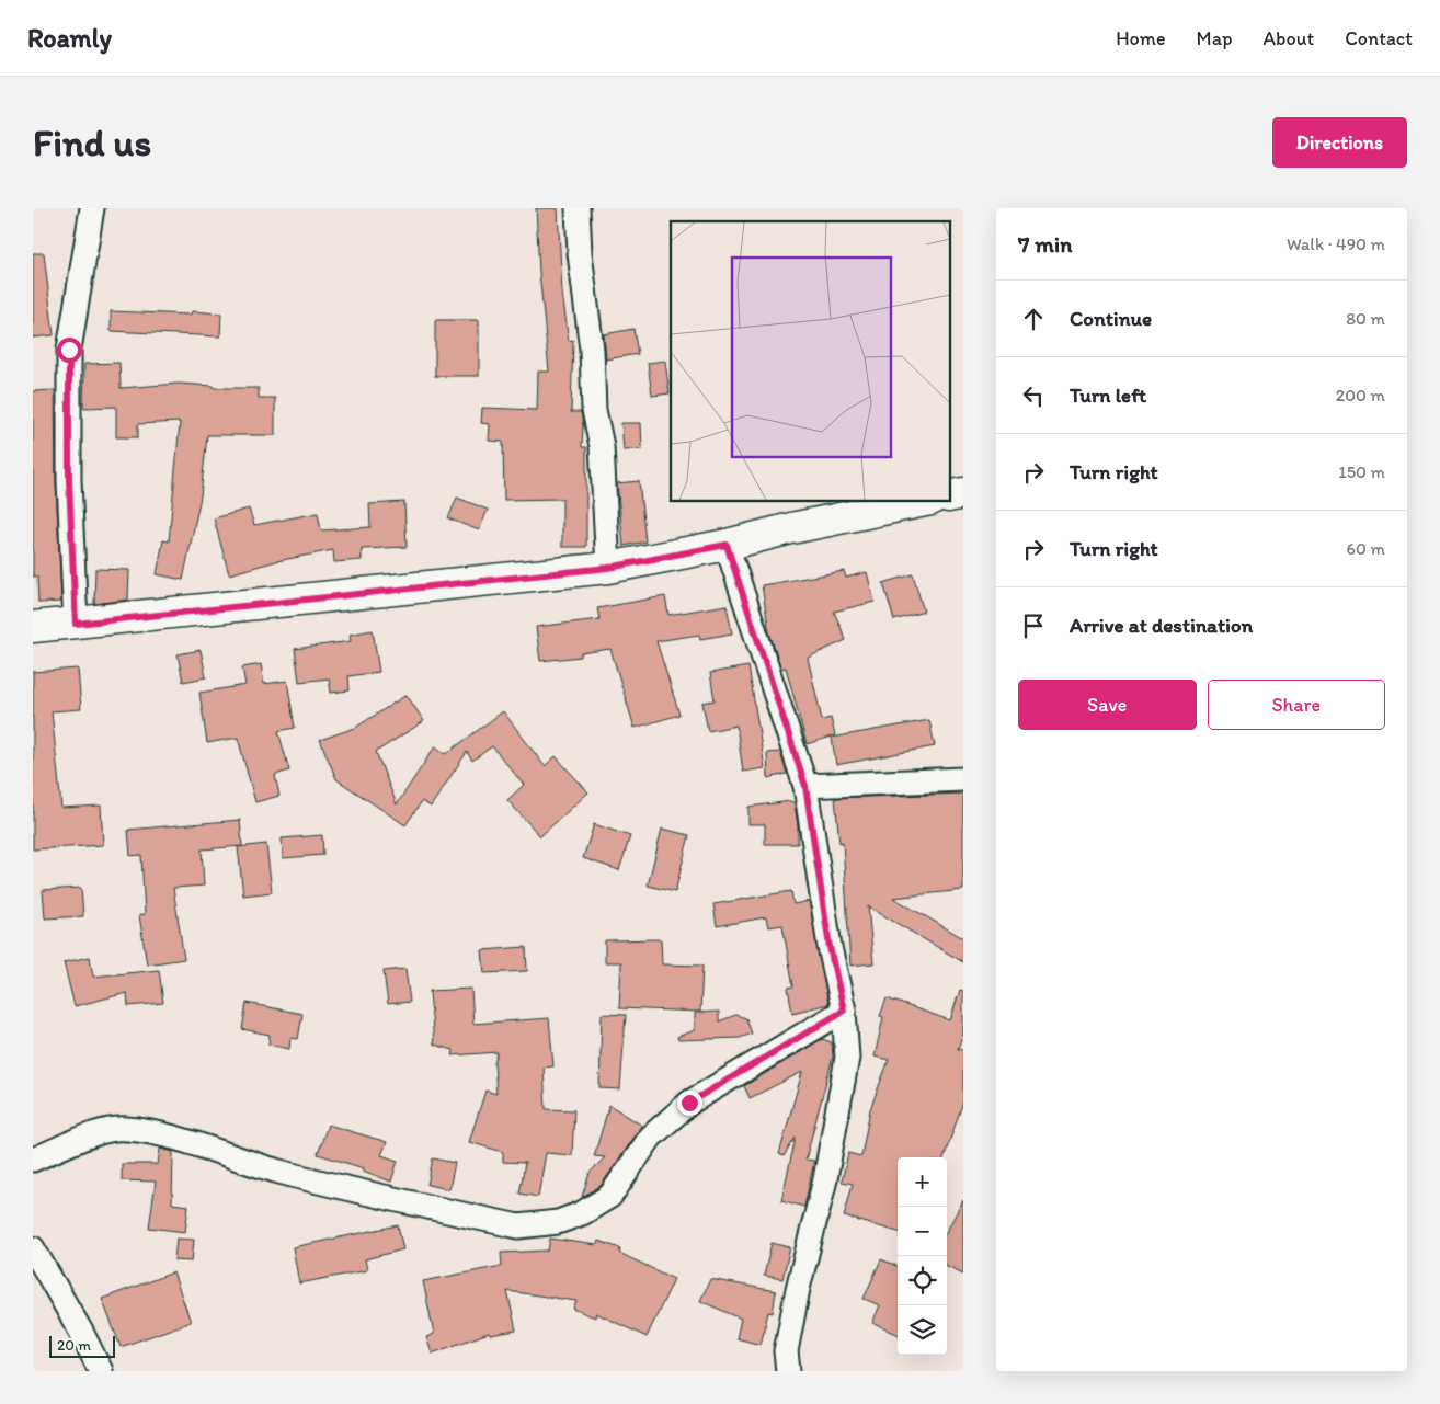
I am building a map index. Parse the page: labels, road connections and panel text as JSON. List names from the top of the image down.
{
  "scale_bar": "20 m",
  "page": {
    "header": "Roamly",
    "nav": [
      "Home",
      "Map",
      "About",
      "Contact"
    ],
    "buttons": [
      "Directions",
      ["Save", "Share"]
    ],
    "title": "Find us",
    "heading": ["7 min", "Walk · 490 m"],
    "list": [
      ["Continue", "80 m"],
      ["Turn left", "200 m"],
      ["Turn right", "150 m"],
      ["Turn right", "60 m"],
      "Arrive at destination"
    ],
    "map_buttons": ["+", "−"],
    "scale": "20 m"
  }
}
